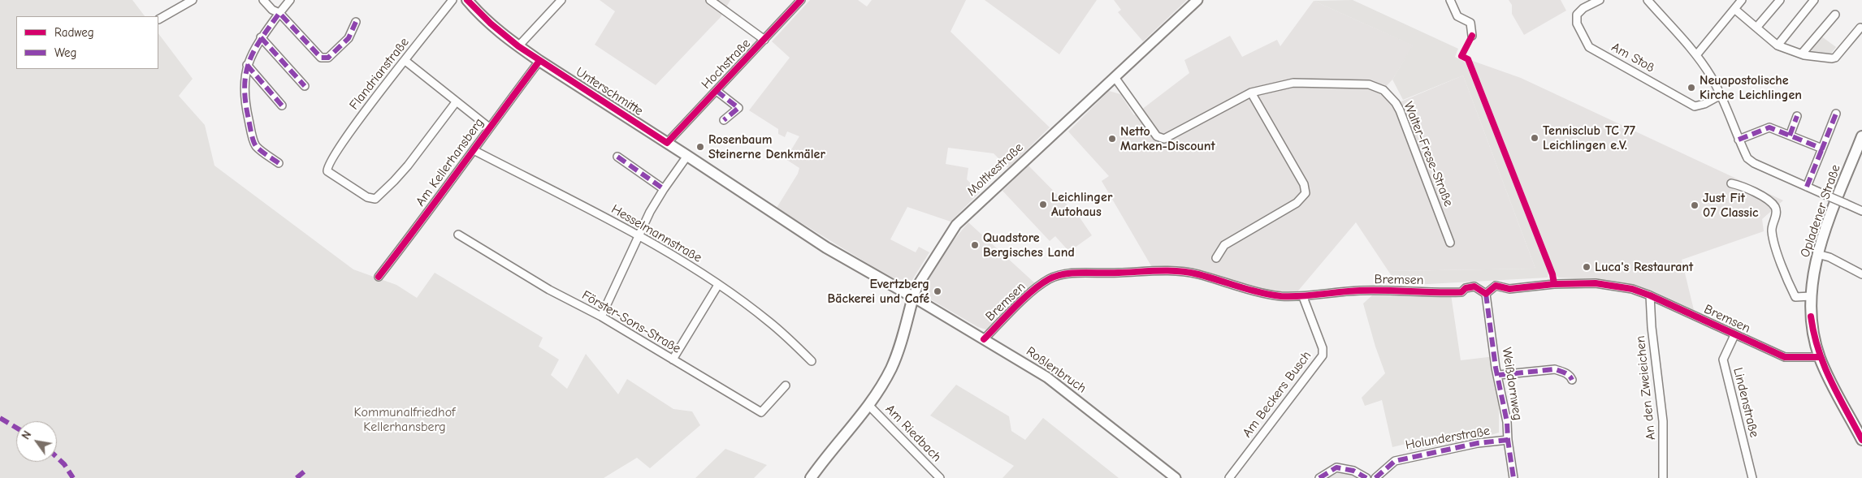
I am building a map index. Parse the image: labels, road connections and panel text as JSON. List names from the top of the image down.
{
  "streets": {
    "main road": ["Unterschmitte", "Opladener Straße"],
    "street": [
      "Am Stoß",
      "Hochstraße",
      "Flandrianstraße",
      "Walter-Frese-Straße",
      "Am Kellerhansberg",
      "Moltkestraße",
      "Hesselmannstraße",
      "Bremsen",
      "Förster-Sons-Straße",
      "Roßlenbruch",
      "Weißdornweg",
      "An den Zweieichen",
      "Am Beckers Busch",
      "Lindenstraße",
      "Am Riedbach",
      "Holunderstraße"
    ]
  },
  "crossings": [
    ["Hochstraße", "Unterschmitte"],
    ["Unterschmitte", "Am Kellerhansberg"],
    ["Unterschmitte", "Moltkestraße"],
    ["Unterschmitte", "Roßlenbruch"],
    ["Walter-Frese-Straße", "Moltkestraße"],
    ["Am Kellerhansberg", "Hesselmannstraße"],
    ["Moltkestraße", "Roßlenbruch"],
    ["Opladener Straße", "Bremsen"],
    ["Bremsen", "Roßlenbruch"],
    ["Bremsen", "Weißdornweg"],
    ["Bremsen", "An den Zweieichen"],
    ["Bremsen", "Am Beckers Busch"],
    ["Bremsen", "Lindenstraße"],
    ["Weißdornweg", "Holunderstraße"]
  ],
  "parks": ["Kommunalfriedhof Kellerhansberg"],
  "places": [
    "Neuapostolische Kirche Leichlingen",
    "Tennisclub TC 77 Leichlingen e.V.",
    "Netto Marken-Discount",
    "Rosenbaum Steinerne Denkmäler",
    "Leichlinger Autohaus",
    "Just Fit 07 Classic",
    "Quadstore Bergisches Land",
    "Luca's Restaurant",
    "Evertzberg Bäckerei und Café"
  ],
  "legend": ["Radweg", "Weg"],
  "north": "top left"
}
